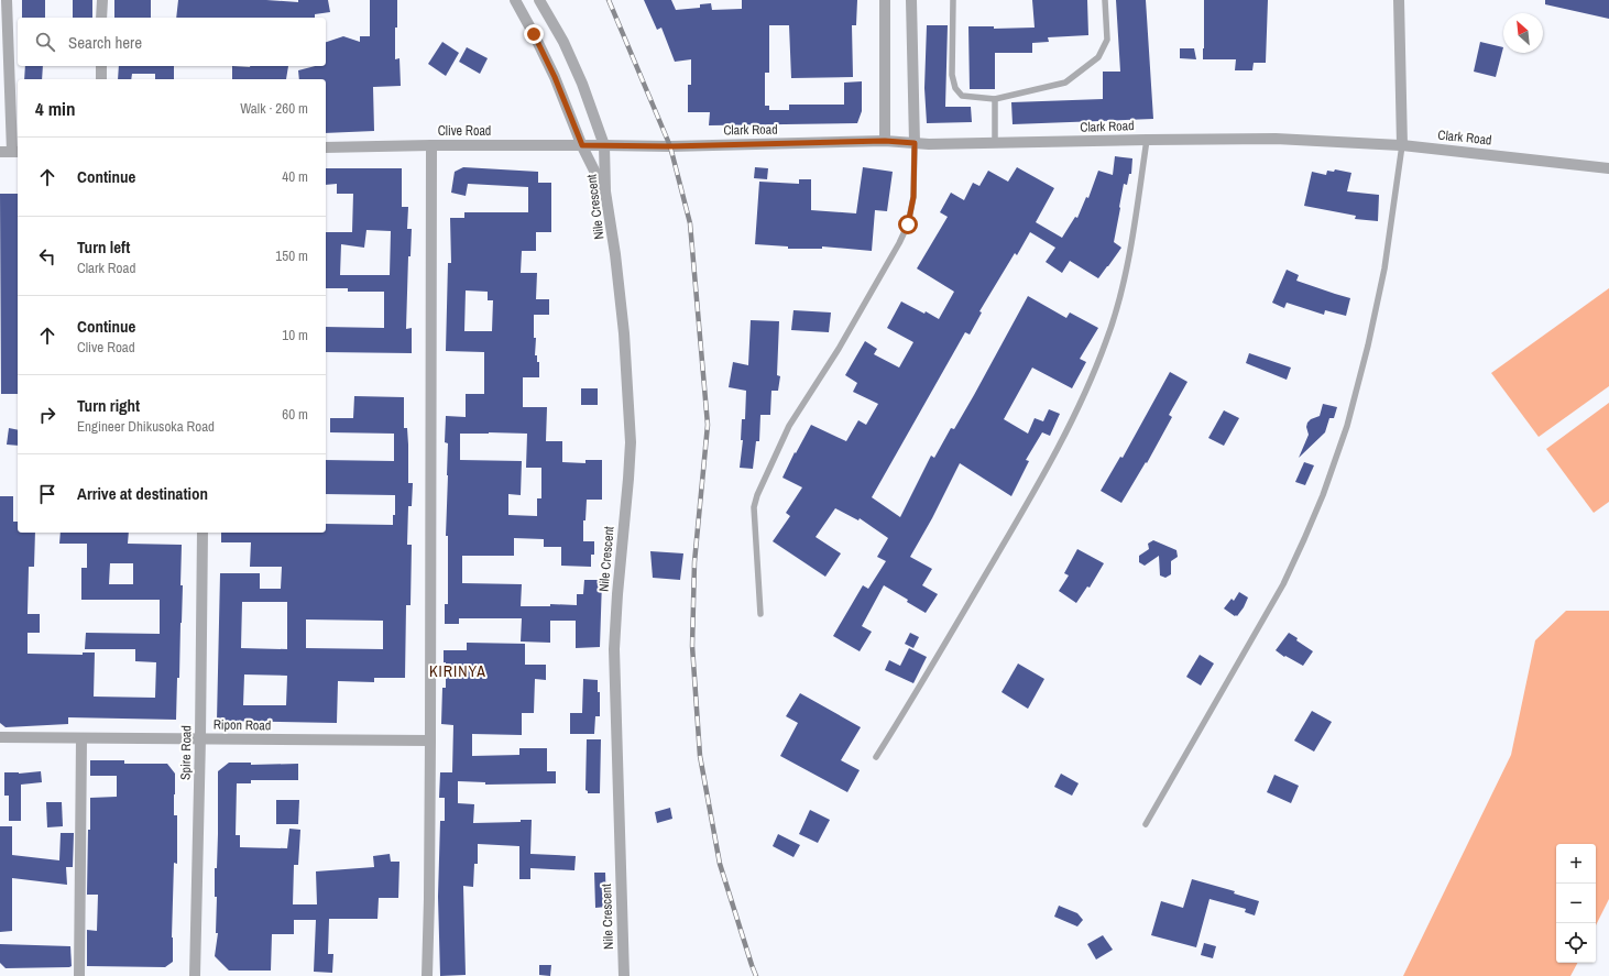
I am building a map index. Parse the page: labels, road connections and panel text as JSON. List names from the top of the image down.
{
  "streets": {
    "street": [
      "Clark Road",
      "Clive Road",
      "Nile Crescent",
      "Ripon Road",
      "Spire Road"
    ]
  },
  "crossings": [
    ["Clark Road", "Clive Road"],
    ["Clark Road", "Nile Crescent"],
    ["Clive Road", "Nile Crescent"],
    ["Ripon Road", "Spire Road"]
  ],
  "districts": ["KIRINYA"],
  "north": "top left",
  "page": {
    "search": "Search here",
    "heading": ["4 min", "Walk · 260 m"],
    "list": [
      ["Continue", "40 m"],
      ["Turn left", "Clark Road", "150 m"],
      ["Continue", "Clive Road", "10 m"],
      ["Turn right", "Engineer Dhikusoka Road", "60 m"],
      "Arrive at destination"
    ],
    "map_buttons": ["+", "−"]
  }
}
